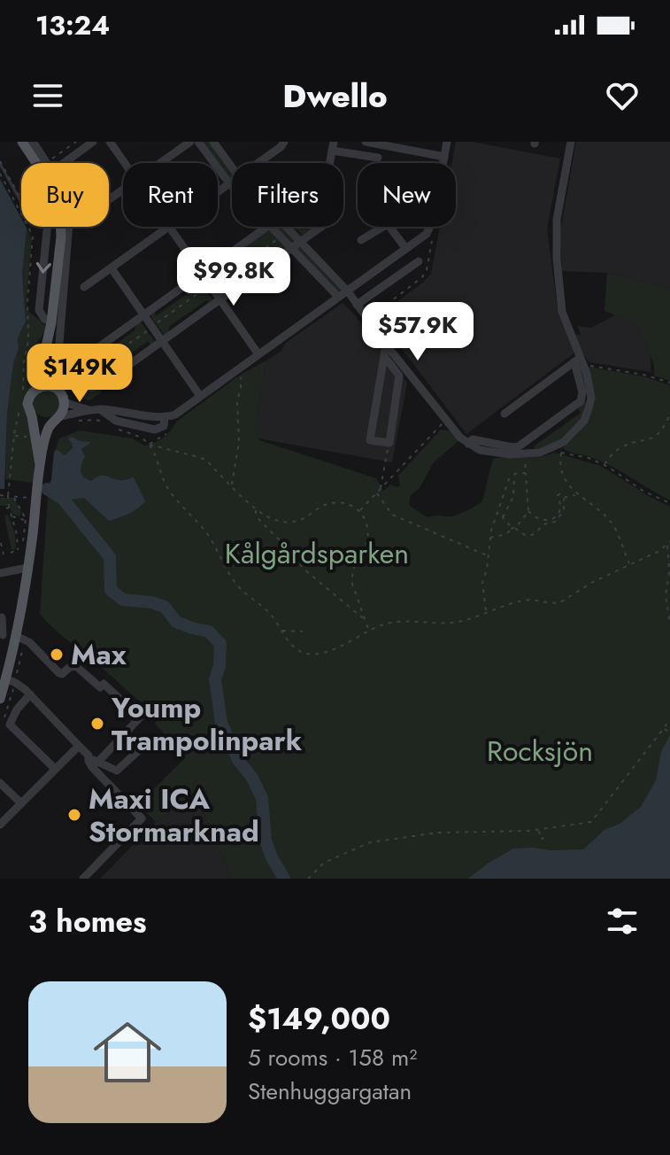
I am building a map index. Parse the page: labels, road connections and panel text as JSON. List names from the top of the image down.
{
  "parks": ["Kålgårdsparken", "Rocksjön"],
  "places": ["Max", "Yoump Trampolinpark", "Maxi ICA Stormarknad"],
  "page": {
    "status": "13:24",
    "header": "Dwello",
    "chip": [
      "Buy",
      "Rent",
      "Filters",
      "New"
    ],
    "price": ["$99.8K", "$57.9K", "$149K"],
    "heading": "3 homes",
    "list": [
      {
        "name": "$149,000",
        "note": "5 rooms · 158 m² · Stenhuggargatan"
      }
    ]
  }
}
